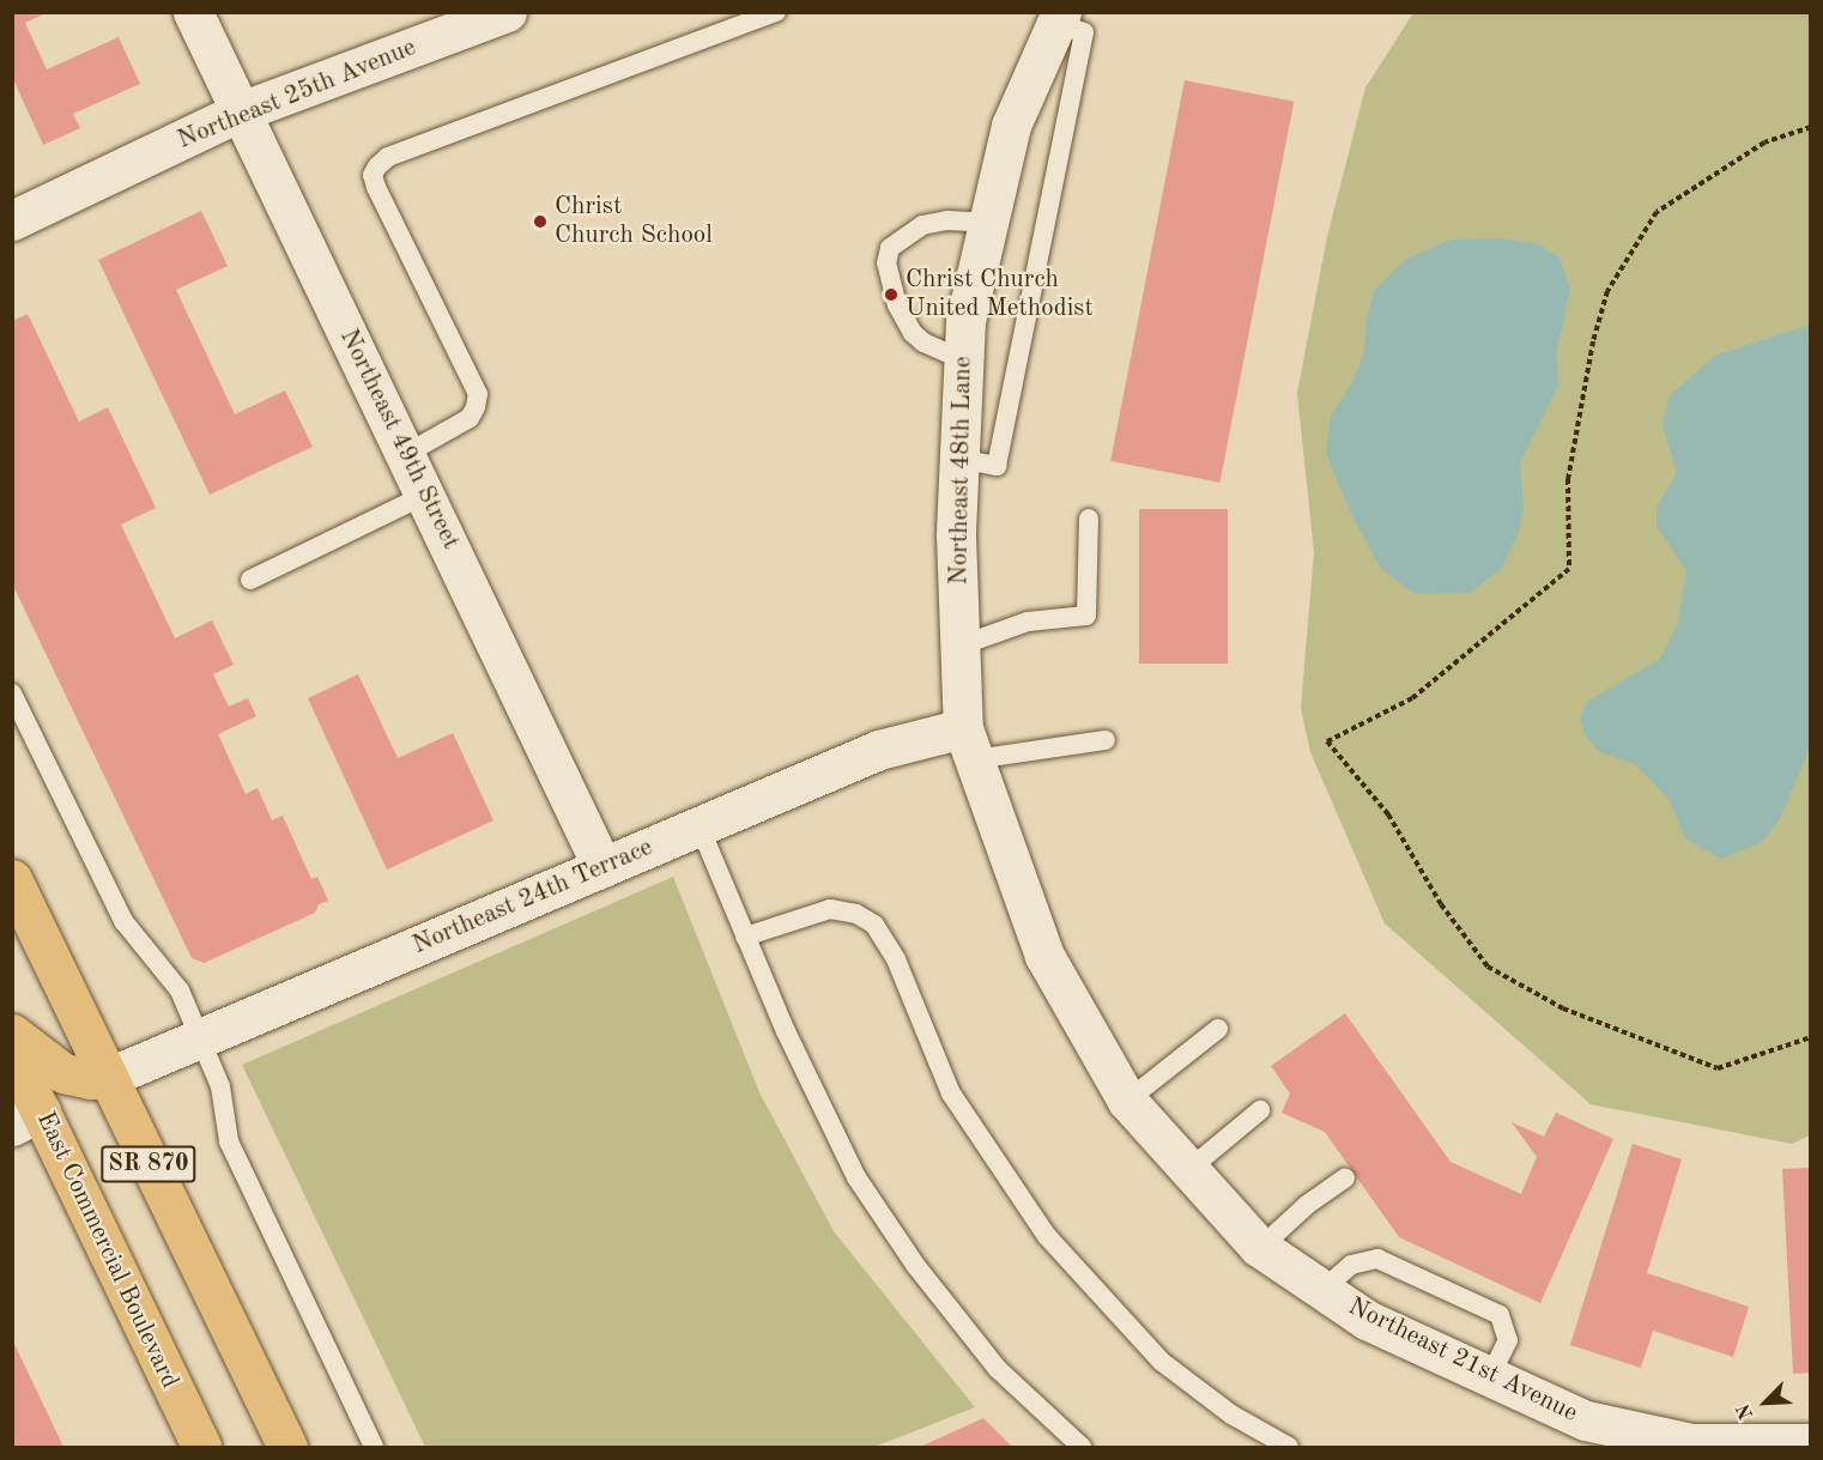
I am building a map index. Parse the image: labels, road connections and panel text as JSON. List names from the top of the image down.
{
  "streets": {
    "main road": ["SR 870", "East Commercial Boulevard"],
    "street": [
      "Northeast 25th Avenue",
      "Northeast 49th Street",
      "Northeast 48th Lane",
      "Northeast 24th Terrace",
      "Northeast 21st Avenue"
    ]
  },
  "crossings": [
    ["Northeast 25th Avenue", "Northeast 49th Street"],
    ["Northeast 49th Street", "Northeast 24th Terrace"],
    ["Northeast 48th Lane", "Northeast 24th Terrace"],
    ["Northeast 48th Lane", "Northeast 21st Avenue"],
    ["Northeast 24th Terrace", "SR 870"],
    ["Northeast 24th Terrace", "Northeast 21st Avenue"]
  ],
  "places": ["Christ Church School", "Christ Church United Methodist"],
  "north": "bottom left"
}
